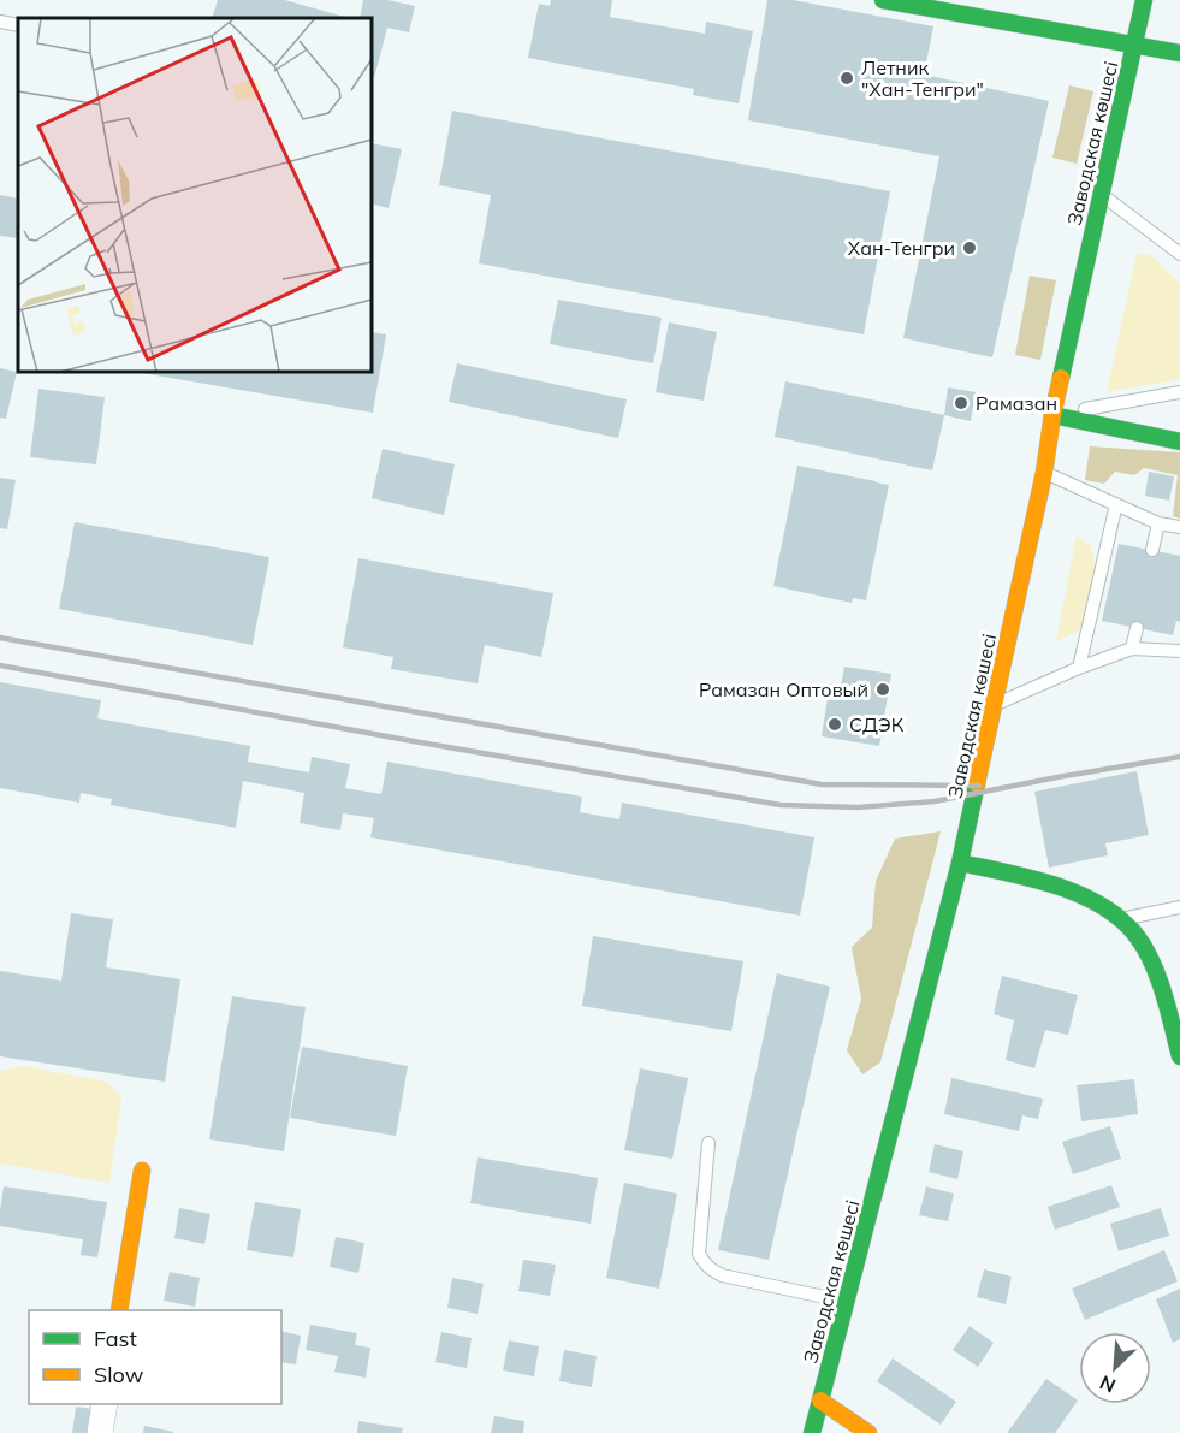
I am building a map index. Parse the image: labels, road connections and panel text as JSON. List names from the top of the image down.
{
  "streets": {
    "street": ["Заводская көшесі"]
  },
  "places": [
    "Летник \"Хан-Тенгри\"",
    "Хан-Тенгри",
    "Рамазан",
    "Рамазан Оптовый",
    "СДЭК"
  ],
  "legend": ["Fast", "Slow"],
  "north": "bottom left"
}
